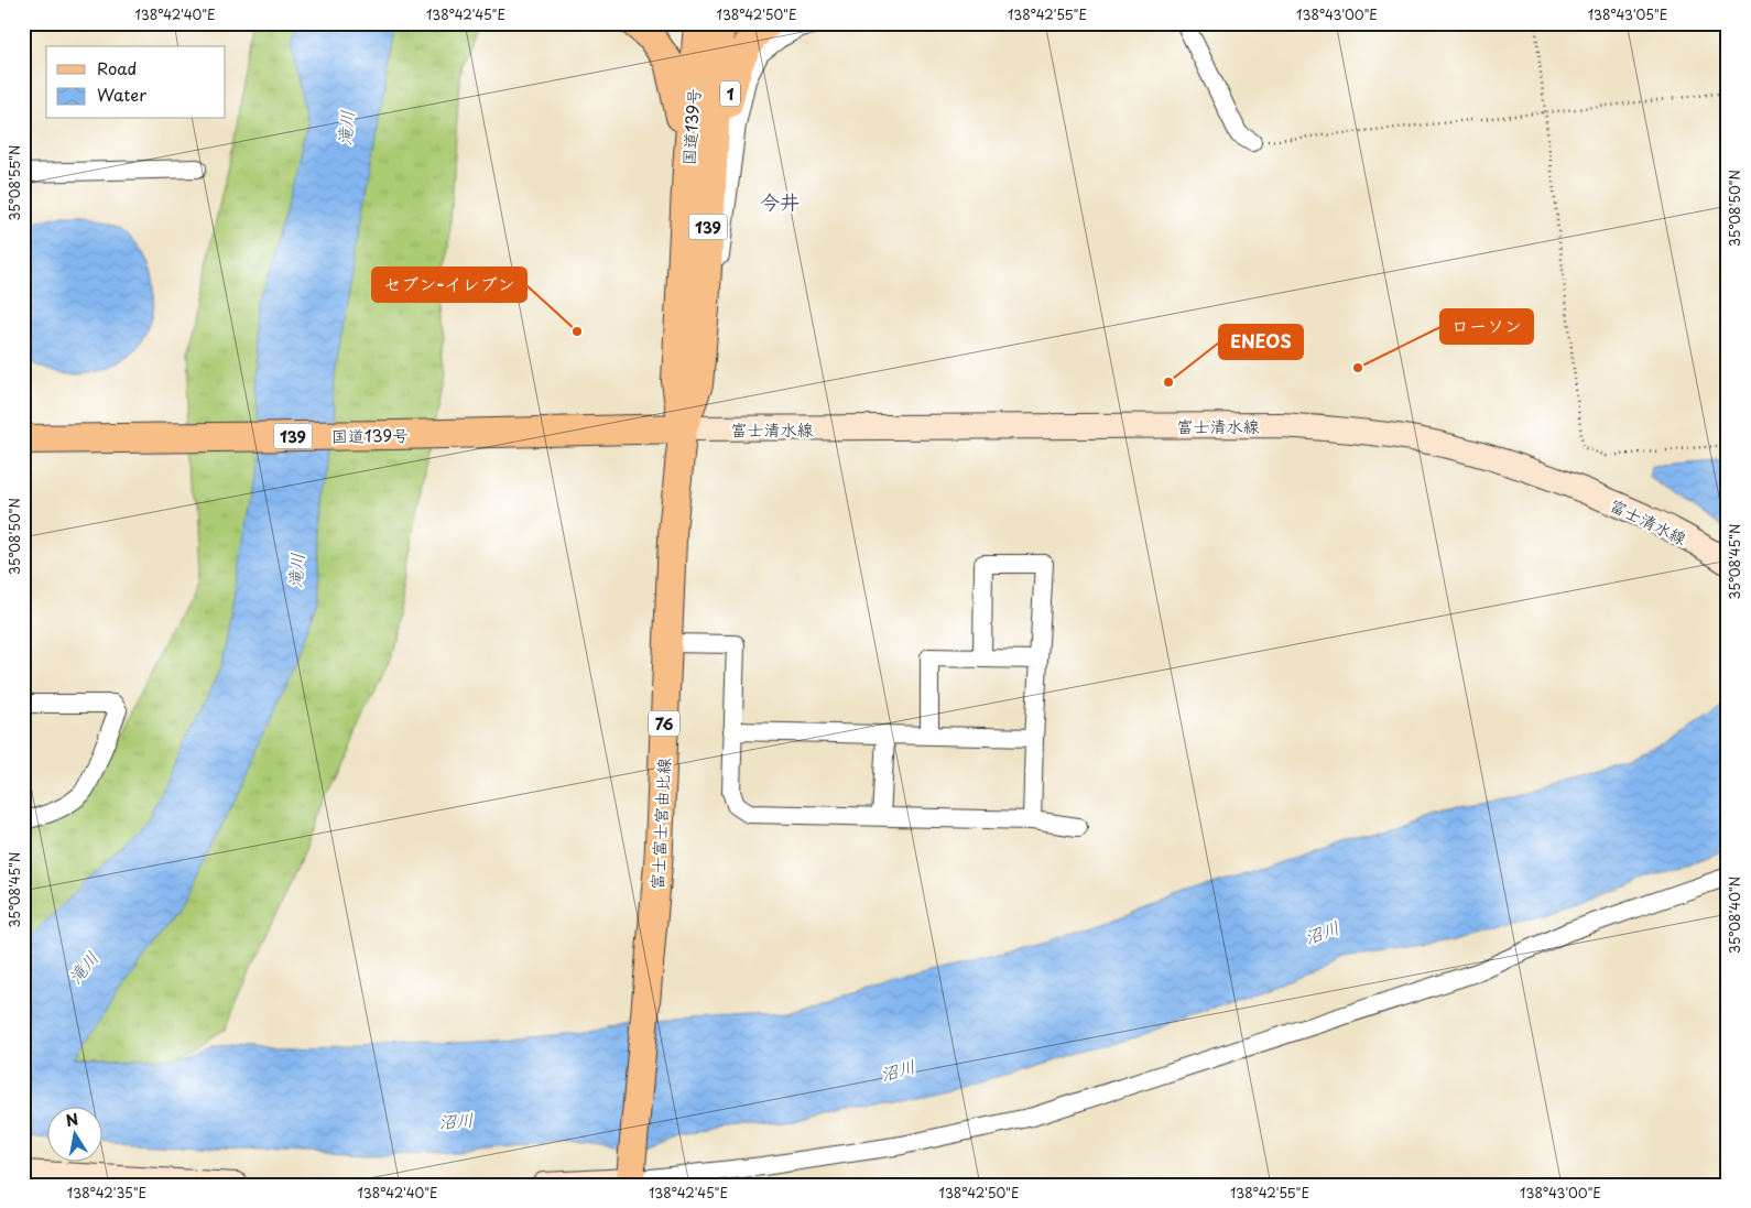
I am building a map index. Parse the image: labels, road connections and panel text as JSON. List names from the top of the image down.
{
  "streets": {
    "highway": ["1", "国道139号", "139"],
    "main road": ["富士清水線", "76", "富士富士宮由比線"]
  },
  "crossings": [
    ["1", "国道139号"],
    ["国道139号", "富士清水線"],
    ["国道139号", "富士富士宮由比線"],
    ["富士清水線", "富士富士宮由比線"]
  ],
  "districts": ["今井"],
  "water": ["滝川", "沼川"],
  "places": ["セブン-イレブン", "ローソン", "ENEOS"],
  "legend": ["Road", "Water"],
  "north": "top",
  "coordinates": [
    "138°42'40\"E",
    "138°42'45\"E",
    "138°42'50\"E",
    "138°42'55\"E",
    "138°43'00\"E",
    "138°43'05\"E",
    "35°08'55\"N",
    "35°08'50\"N",
    "35°08'45\"N",
    "35°08'40\"N",
    "138°42'35\"E"
  ]
}
